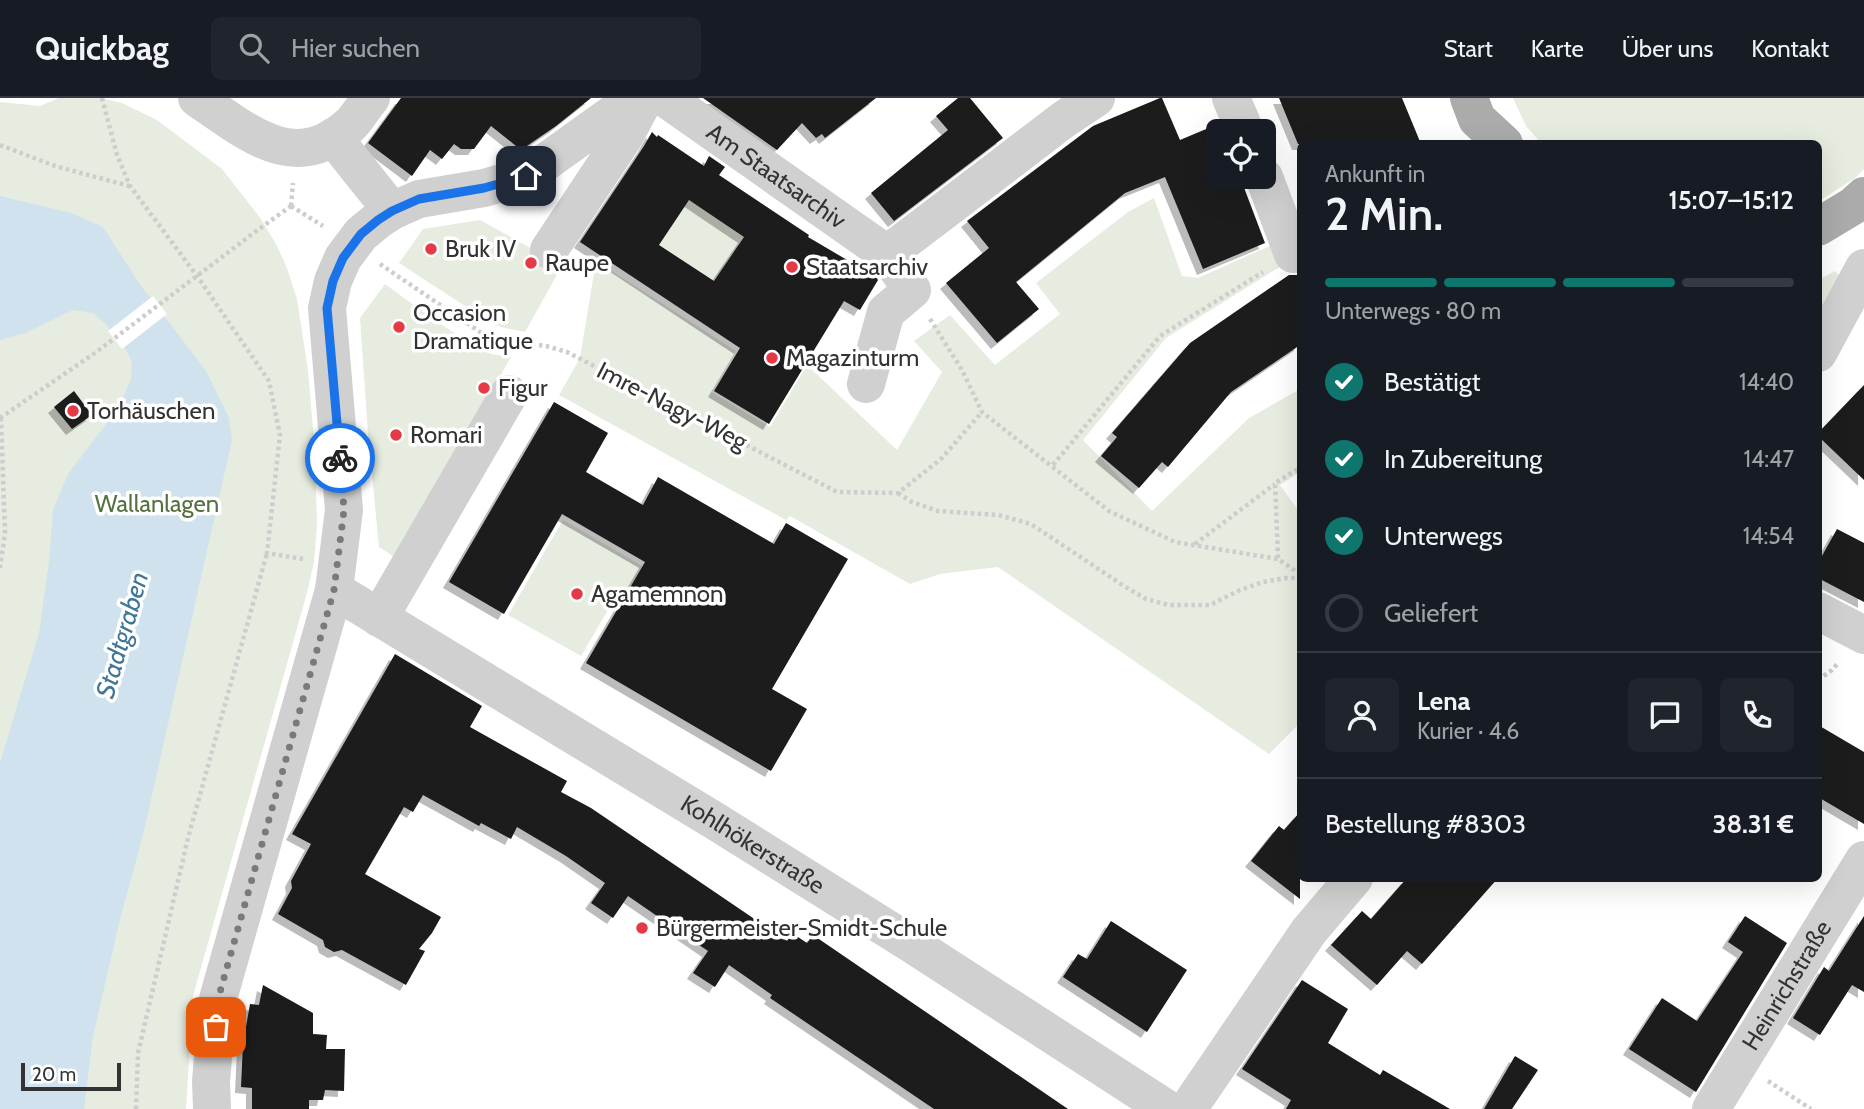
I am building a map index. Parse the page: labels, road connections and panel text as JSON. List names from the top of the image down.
{
  "streets": {
    "street": ["Am Staatsarchiv", "Kohlhökerstraße", "Heinrichstraße"],
    "path": ["Imre-Nagy-Weg"]
  },
  "water": ["Stadtgraben"],
  "parks": ["Wallanlagen"],
  "places": [
    "Bruk IV",
    "Raupe",
    "Staatsarchiv",
    "Occasion Dramatique",
    "Magazinturm",
    "Figur",
    "Torhäuschen",
    "Romari",
    "Agamemnon",
    "Bürgermeister-Smidt-Schule"
  ],
  "scale_bar": "20 m",
  "page": {
    "header": "Quickbag",
    "search": "Hier suchen",
    "nav": [
      "Start",
      "Karte",
      "Über uns",
      "Kontakt"
    ],
    "heading": ["2 Min.", "Ankunft in", "15:07–15:12"],
    "panel": [
      "Lena",
      "Kurier · 4.6",
      "Bestellung #8303",
      "38.31 €"
    ],
    "bar": "Unterwegs · 80 m",
    "list": [
      ["Bestätigt", "14:40"],
      ["In Zubereitung", "14:47"],
      ["Unterwegs", "14:54"],
      "Geliefert"
    ],
    "scale": "20 m"
  }
}
